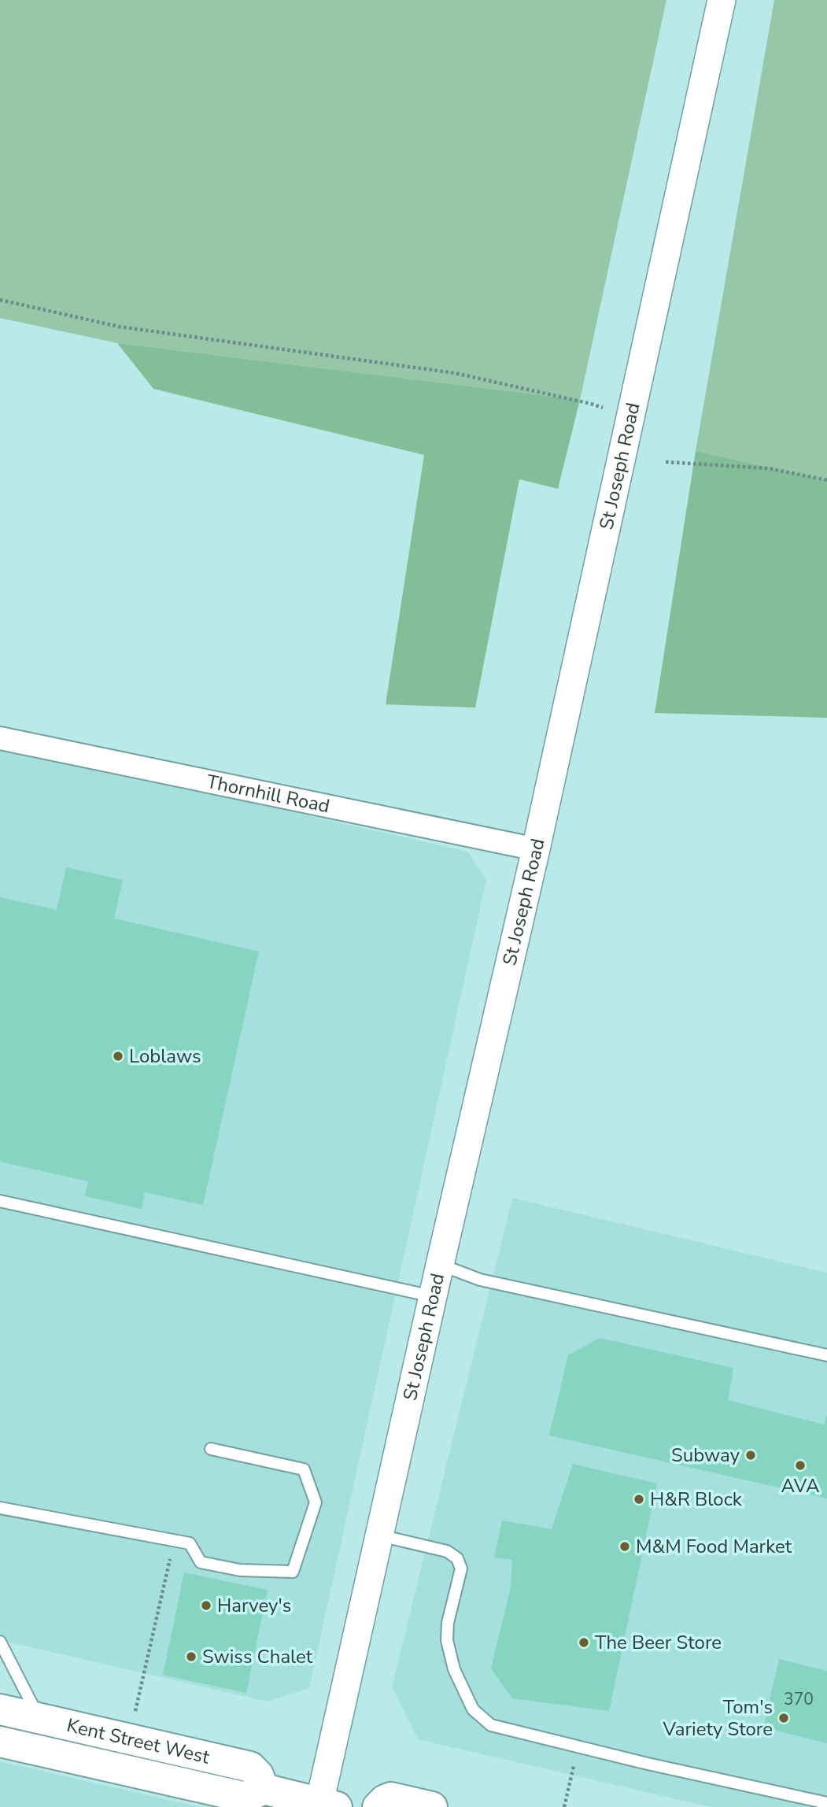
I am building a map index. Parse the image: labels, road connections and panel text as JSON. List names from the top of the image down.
{
  "streets": {
    "main road": ["Kent Street West"],
    "street": ["St Joseph Road", "Thornhill Road"]
  },
  "crossings": [
    ["St Joseph Road", "Thornhill Road"],
    ["St Joseph Road", "Kent Street West"]
  ],
  "places": [
    "Loblaws",
    "Subway",
    "AVA",
    "H&R Block",
    "M&M Food Market",
    "Harvey's",
    "The Beer Store",
    "Swiss Chalet",
    "Tom's Variety Store"
  ],
  "house_numbers": ["370"]
}
